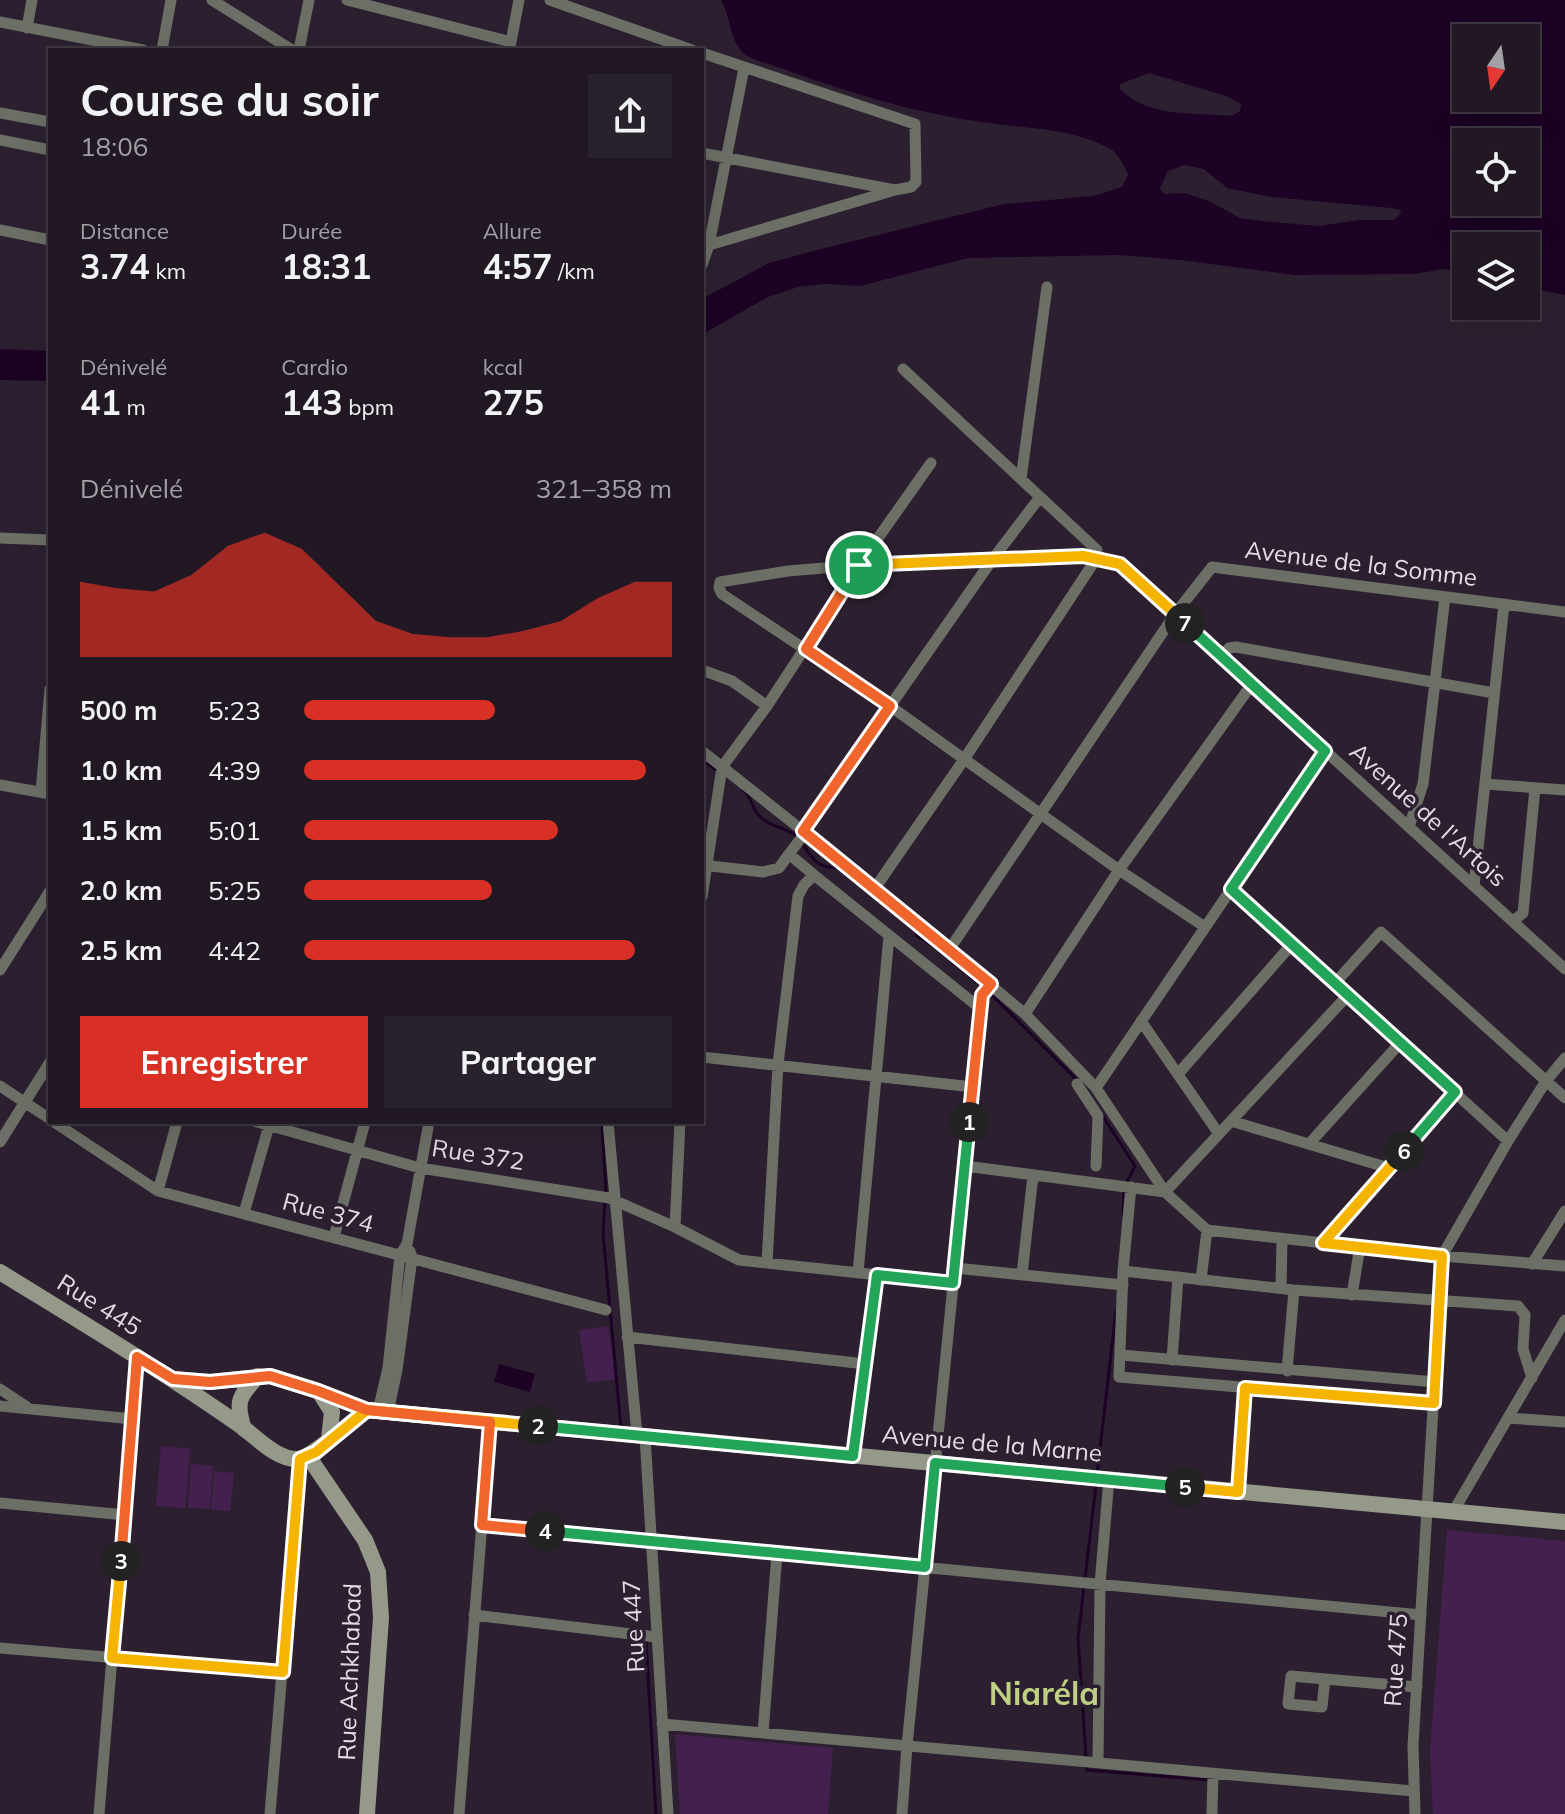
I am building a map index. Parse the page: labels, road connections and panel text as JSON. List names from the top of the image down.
{
  "streets": {
    "street": [
      "Avenue de la Somme",
      "Avenue de l'Artois",
      "Rue 372",
      "Rue 374",
      "Rue 445",
      "Avenue de la Marne",
      "Rue 447",
      "Rue 475",
      "Rue Achkhabad"
    ]
  },
  "crossings": [
    ["Avenue de la Somme", "Avenue de l'Artois"],
    ["Rue 372", "Rue 447"],
    ["Rue 445", "Avenue de la Marne"],
    ["Rue 445", "Rue Achkhabad"],
    ["Avenue de la Marne", "Rue 447"],
    ["Avenue de la Marne", "Rue 475"],
    ["Avenue de la Marne", "Rue Achkhabad"]
  ],
  "districts": ["Niaréla"],
  "north": "bottom",
  "page": {
    "heading": ["Course du soir", "18:06"],
    "stats": [
      ["Distance", "3.74 km"],
      ["Durée", "18:31"],
      ["Allure", "4:57 /km"],
      ["Dénivelé", "41 m"],
      ["Cardio", "143 bpm"],
      ["kcal", "275"]
    ],
    "chart": ["Dénivelé", "321–358 m"],
    "pins": [
      "7",
      "1",
      "6",
      "2",
      "5",
      "4",
      "3"
    ],
    "list": [
      {
        "name": "500 m",
        "note": "5:23"
      },
      {
        "name": "1.0 km",
        "note": "4:39"
      },
      {
        "name": "1.5 km",
        "note": "5:01"
      },
      {
        "name": "2.0 km",
        "note": "5:25"
      },
      {
        "name": "2.5 km",
        "note": "4:42"
      }
    ],
    "buttons": ["Enregistrer", "Partager"]
  }
}
